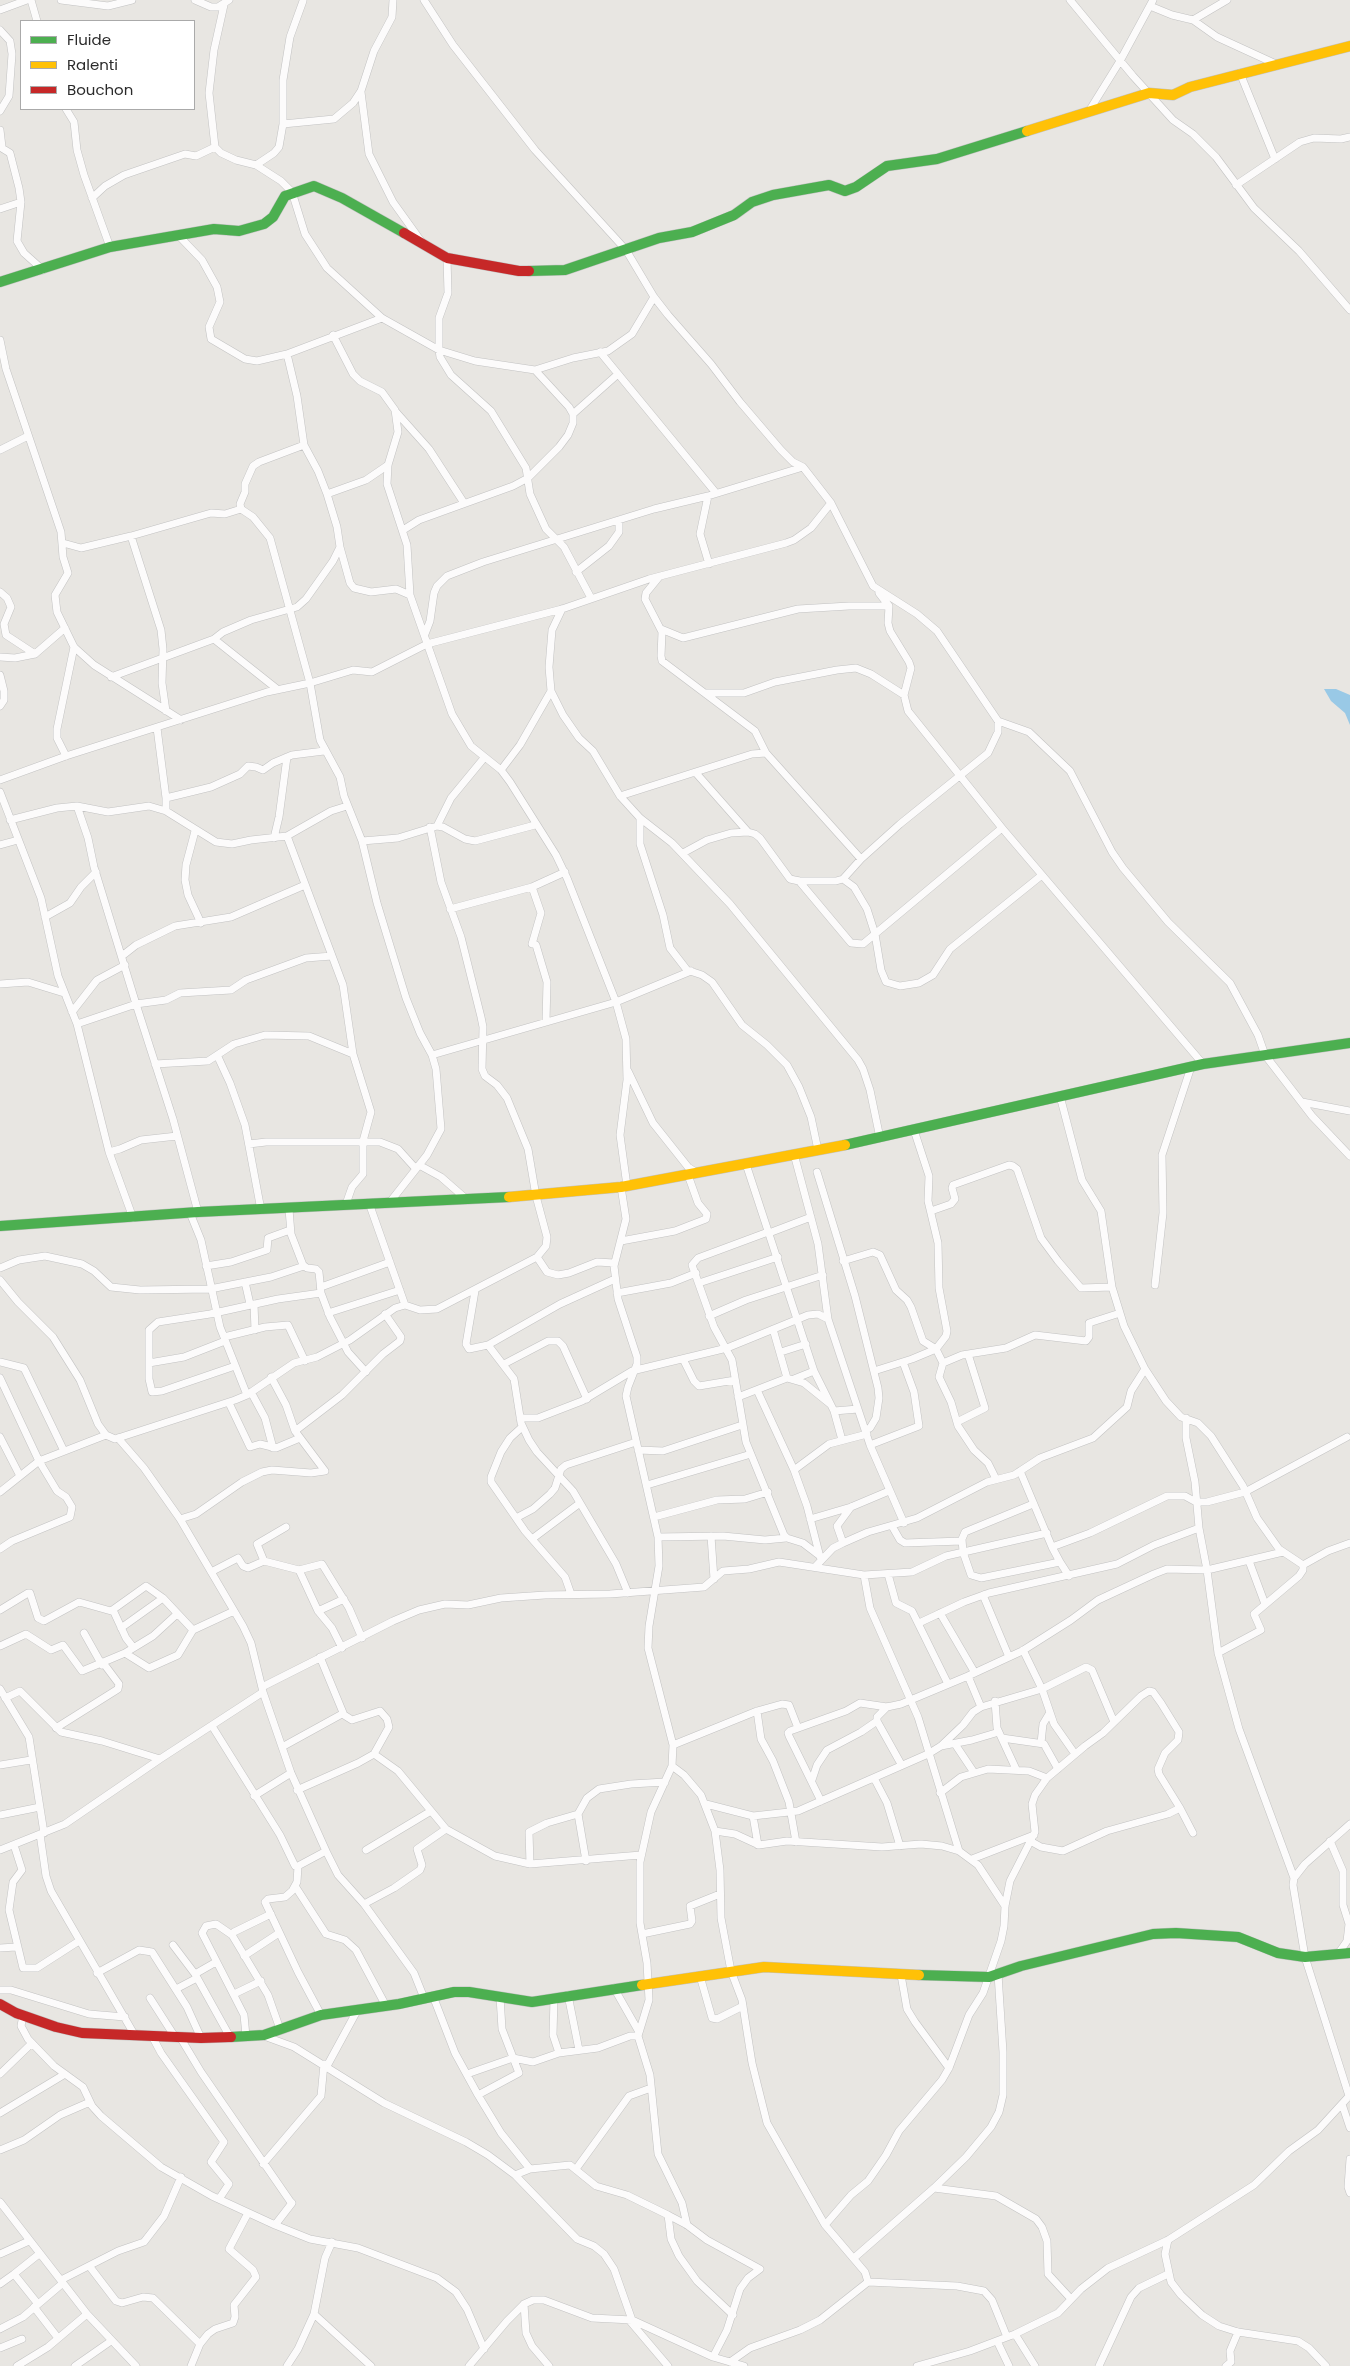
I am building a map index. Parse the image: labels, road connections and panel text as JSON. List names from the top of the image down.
{
  "legend": ["Fluide", "Ralenti", "Bouchon"]
}
